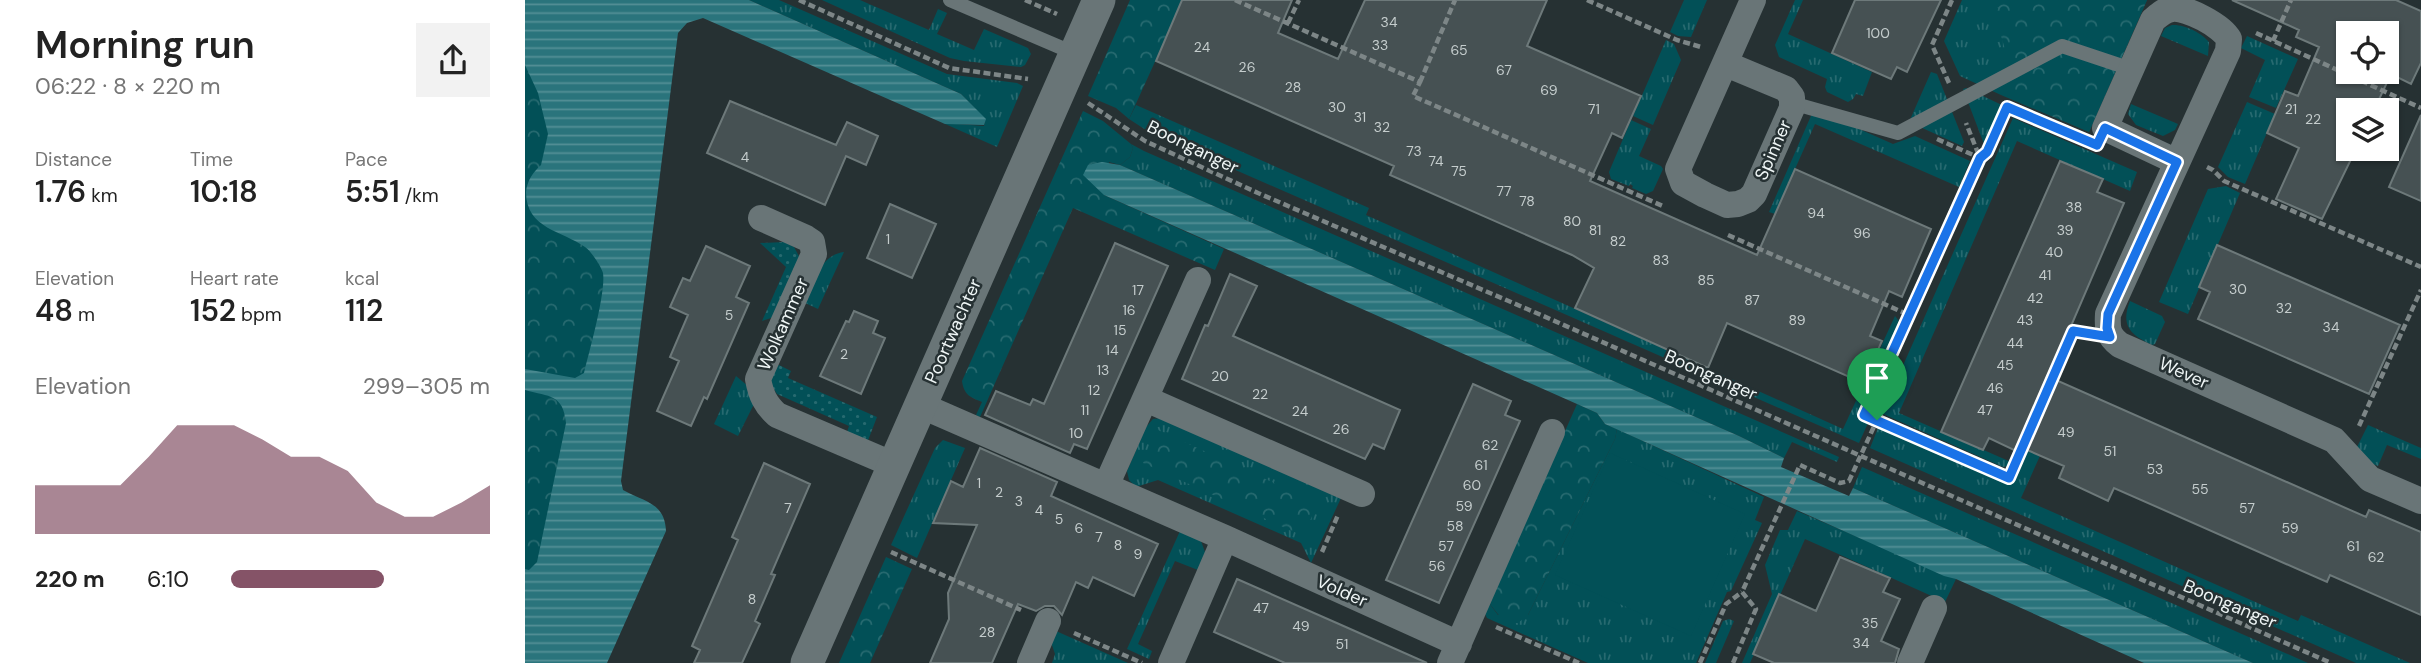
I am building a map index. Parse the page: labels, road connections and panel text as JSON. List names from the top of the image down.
{
  "streets": {
    "street": [
      "Spinner",
      "Wolkammer",
      "Poortwachter",
      "Wever",
      "Volder"
    ],
    "path": ["Boonganger"]
  },
  "crossings": [
    ["Wolkammer", "Poortwachter"],
    ["Poortwachter", "Volder"]
  ],
  "house_numbers": [
    "34",
    "100",
    "33",
    "24",
    "65",
    "26",
    "67",
    "28",
    "69",
    "30",
    "71",
    "21",
    "31",
    "22",
    "32",
    "73",
    "4",
    "74",
    "75",
    "77",
    "78",
    "38",
    "94",
    "80",
    "81",
    "39",
    "96",
    "1",
    "82",
    "40",
    "83",
    "41",
    "85",
    "30",
    "17",
    "42",
    "87",
    "32",
    "16",
    "5",
    "89",
    "43",
    "34",
    "15",
    "44",
    "14",
    "2",
    "45",
    "13",
    "20",
    "46",
    "12",
    "22",
    "11",
    "47",
    "24",
    "26",
    "49",
    "10",
    "62",
    "51",
    "61",
    "53",
    "1",
    "60",
    "55",
    "2",
    "3",
    "59",
    "7",
    "57",
    "4",
    "5",
    "58",
    "6",
    "59",
    "7",
    "8",
    "57",
    "61",
    "9",
    "62",
    "56",
    "8",
    "47",
    "35",
    "49",
    "28",
    "34",
    "51"
  ],
  "page": {
    "heading": ["Morning run", "06:22 · 8 × 220 m"],
    "stats": [
      ["Distance", "1.76 km"],
      ["Time", "10:18"],
      ["Pace", "5:51 /km"],
      ["Elevation", "48 m"],
      ["Heart rate", "152 bpm"],
      ["kcal", "112"]
    ],
    "chart": ["Elevation", "299–305 m"],
    "list": [
      {
        "name": "220 m",
        "note": "6:10"
      }
    ]
  }
}
